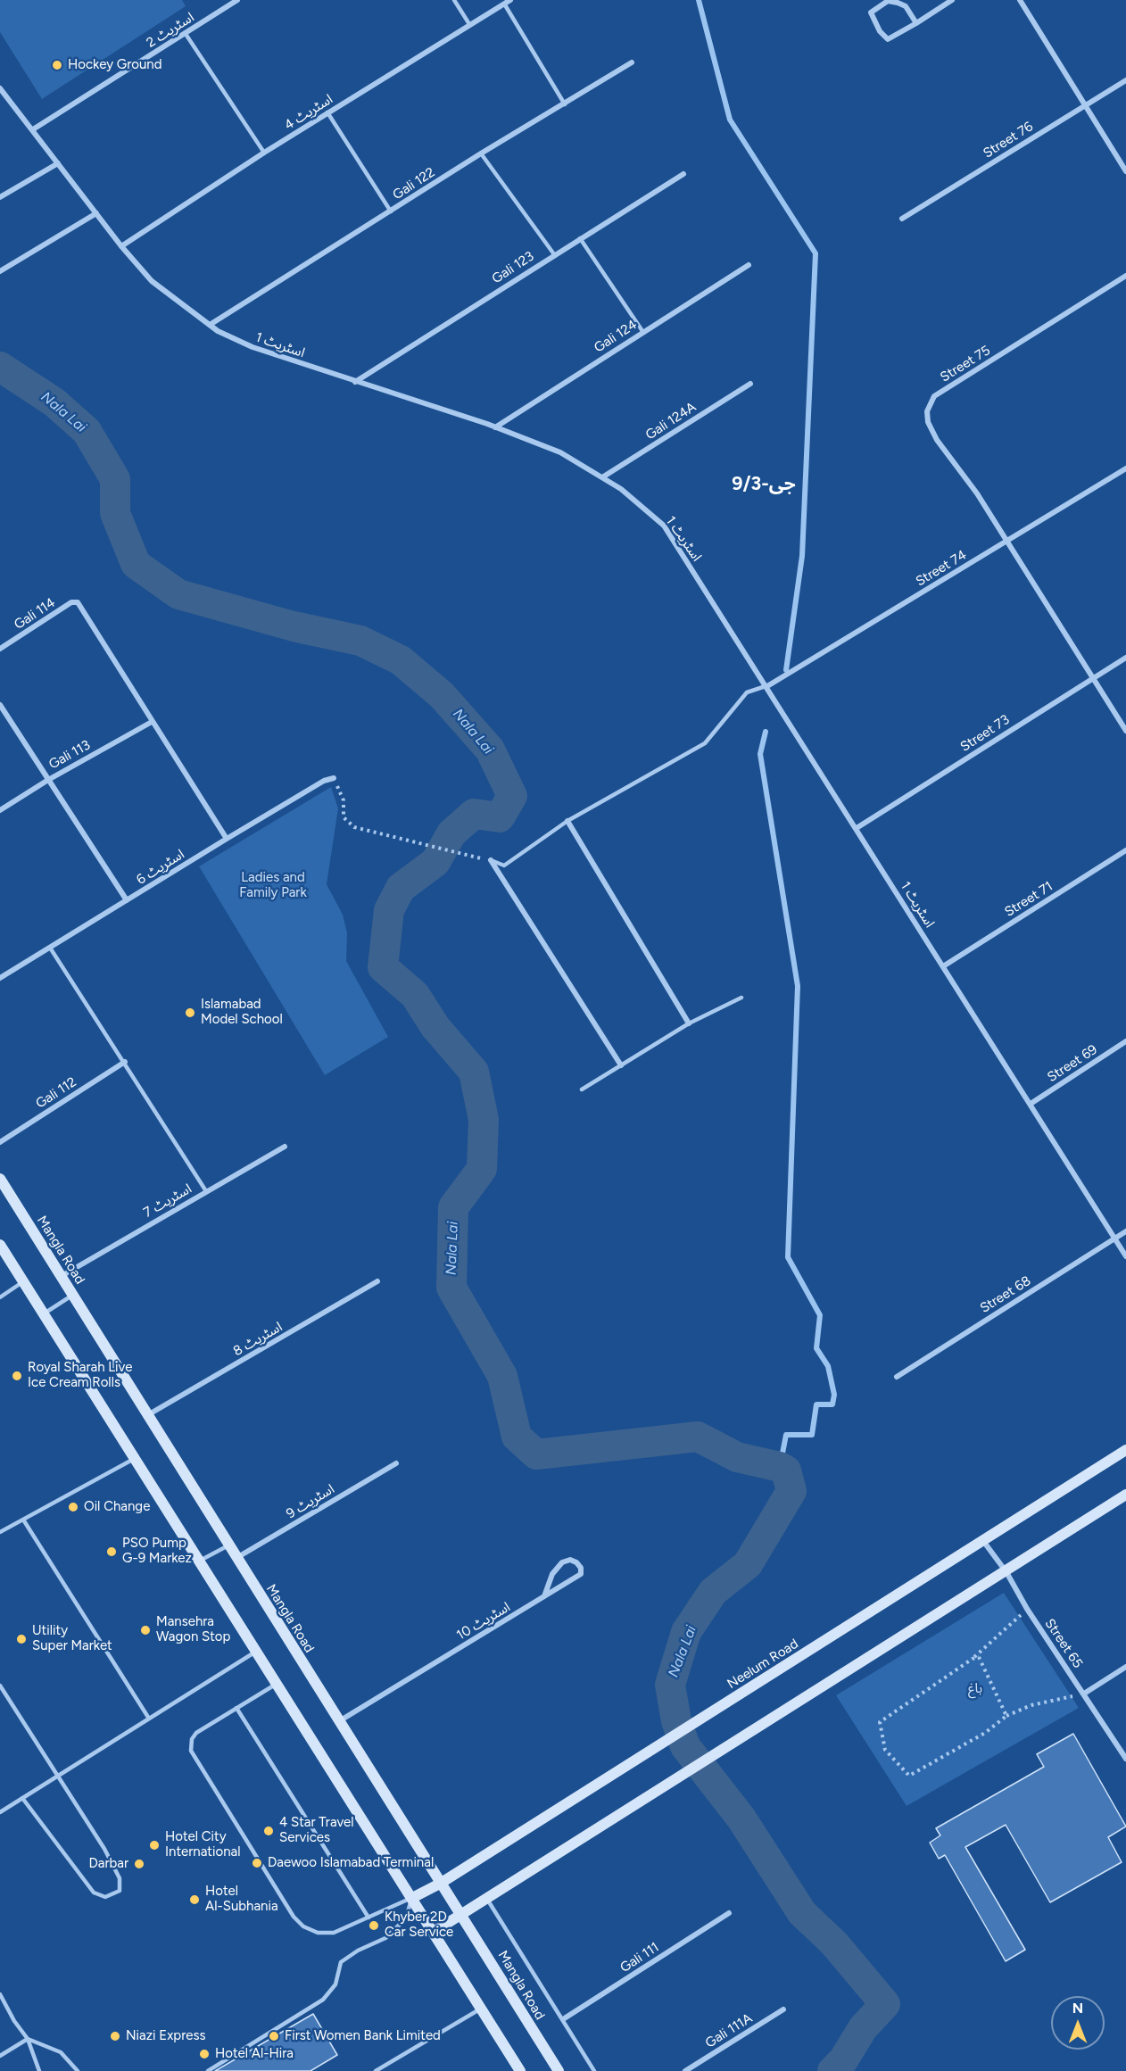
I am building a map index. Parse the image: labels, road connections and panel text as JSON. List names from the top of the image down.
{
  "streets": {
    "main road": ["Mangla Road", "Neelum Road"],
    "street": [
      "اسٹریٹ 2",
      "اسٹریٹ 4",
      "Street 76",
      "Gali 122",
      "Gali 123",
      "Gali 124",
      "اسٹریٹ 1",
      "Street 75",
      "Gali 124A",
      "Street 74",
      "Gali 114",
      "Street 73",
      "Gali 113",
      "اسٹریٹ 6",
      "Street 71",
      "Street 69",
      "Gali 112",
      "اسٹریٹ 7",
      "Street 68",
      "اسٹریٹ 8",
      "اسٹریٹ 9",
      "اسٹریٹ 10",
      "Street 65",
      "Gali 111",
      "Gali 111A"
    ]
  },
  "crossings": [
    ["اسٹریٹ 2", "اسٹریٹ 1"],
    ["اسٹریٹ 4", "اسٹریٹ 1"],
    ["Gali 122", "اسٹریٹ 1"],
    ["Gali 123", "اسٹریٹ 1"],
    ["Gali 124", "اسٹریٹ 1"],
    ["اسٹریٹ 1", "Gali 124A"],
    ["اسٹریٹ 1", "Street 74"],
    ["اسٹریٹ 1", "Street 73"],
    ["اسٹریٹ 1", "Street 71"],
    ["اسٹریٹ 1", "Street 69"],
    ["اسٹریٹ 1", "Street 68"],
    ["Street 75", "Street 74"],
    ["Street 75", "Street 73"],
    ["Gali 114", "Gali 113"],
    ["اسٹریٹ 7", "Mangla Road"],
    ["Mangla Road", "اسٹریٹ 8"],
    ["Mangla Road", "اسٹریٹ 9"],
    ["Mangla Road", "اسٹریٹ 10"],
    ["Mangla Road", "Neelum Road"],
    ["Street 65", "Neelum Road"]
  ],
  "districts": ["جی-9/3"],
  "water": ["Nala Lai"],
  "parks": ["Ladies and Family Park", "باغ"],
  "places": [
    "Hockey Ground",
    "Islamabad Model School",
    "Royal Sharah Live Ice Cream Rolls",
    "Oil Change",
    "PSO Pump G-9 Markez",
    "Mansehra Wagon Stop",
    "Utility Super Market",
    "4 Star Travel Services",
    "Hotel City International",
    "Daewoo Islamabad Terminal",
    "Darbar",
    "Hotel Al-Subhania",
    "Khyber 2D Car Service",
    "Niazi Express",
    "First Women Bank Limited",
    "Hotel Al-Hira"
  ],
  "north": "top"
}
